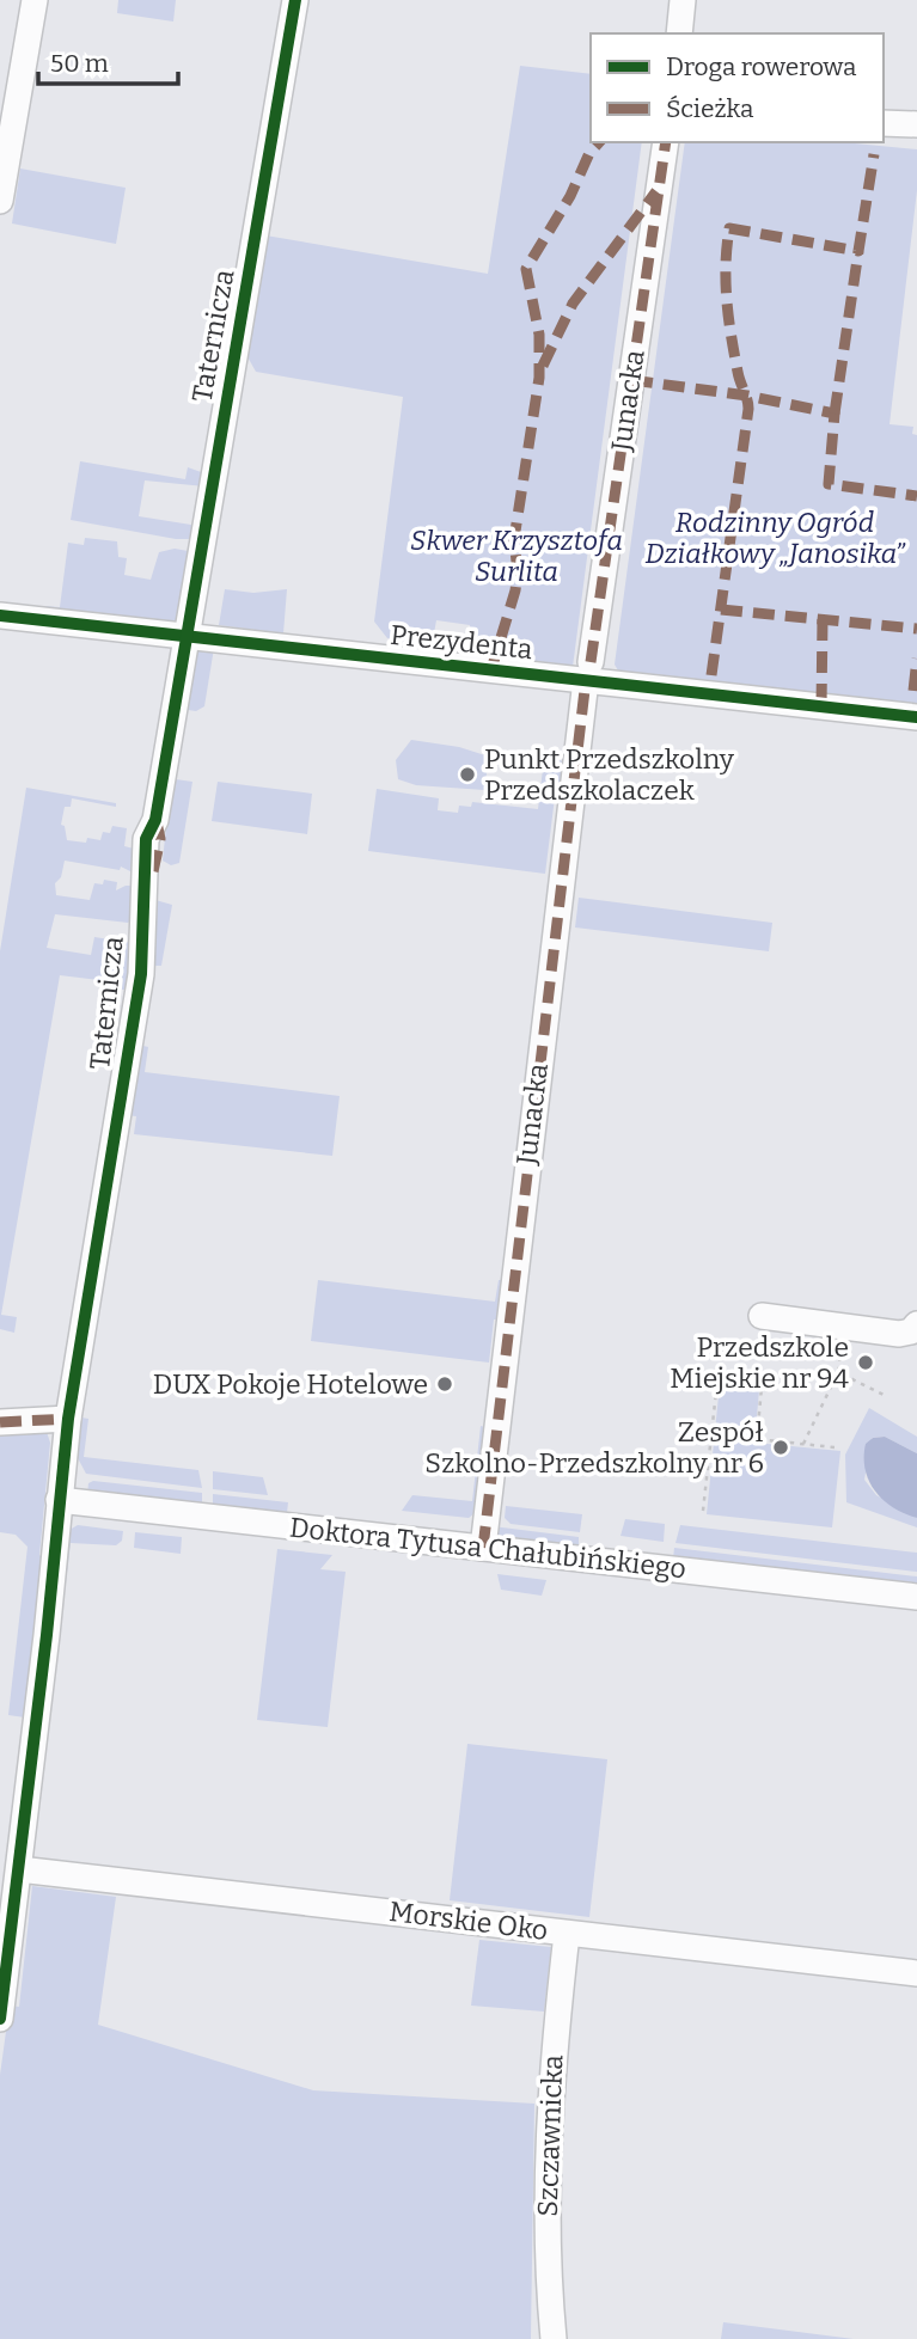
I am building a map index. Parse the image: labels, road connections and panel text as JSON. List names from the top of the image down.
{
  "streets": {
    "street": [
      "Taternicza",
      "Junacka",
      "Prezydenta",
      "Doktora Tytusa Chałubińskiego",
      "Morskie Oko",
      "Szczawnicka"
    ]
  },
  "crossings": [
    ["Taternicza", "Prezydenta"],
    ["Taternicza", "Doktora Tytusa Chałubińskiego"],
    ["Taternicza", "Morskie Oko"],
    ["Junacka", "Prezydenta"],
    ["Junacka", "Doktora Tytusa Chałubińskiego"],
    ["Morskie Oko", "Szczawnicka"]
  ],
  "parks": ["Rodzinny Ogród Działkowy „Janosika”", "Skwer Krzysztofa Surlita"],
  "places": [
    "Punkt Przedszkolny Przedszkolaczek",
    "Przedszkole Miejskie nr 94",
    "DUX Pokoje Hotelowe",
    "Zespół Szkolno-Przedszkolny nr 6"
  ],
  "legend": ["Droga rowerowa", "Ścieżka"],
  "scale_bar": "50 m"
}
